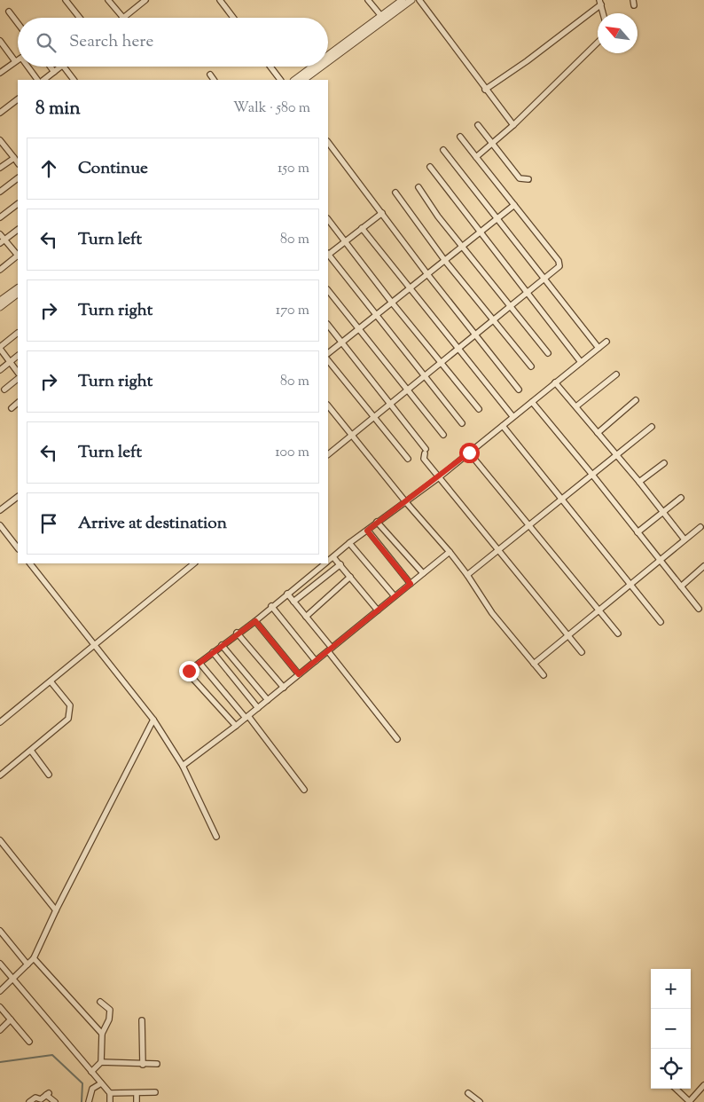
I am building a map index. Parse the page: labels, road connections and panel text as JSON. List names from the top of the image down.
{
  "north": "top left",
  "page": {
    "search": "Search here",
    "heading": ["8 min", "Walk · 580 m"],
    "list": [
      ["Continue", "150 m"],
      ["Turn left", "80 m"],
      ["Turn right", "170 m"],
      ["Turn right", "80 m"],
      ["Turn left", "100 m"],
      "Arrive at destination"
    ],
    "map_buttons": ["+", "−"]
  }
}
